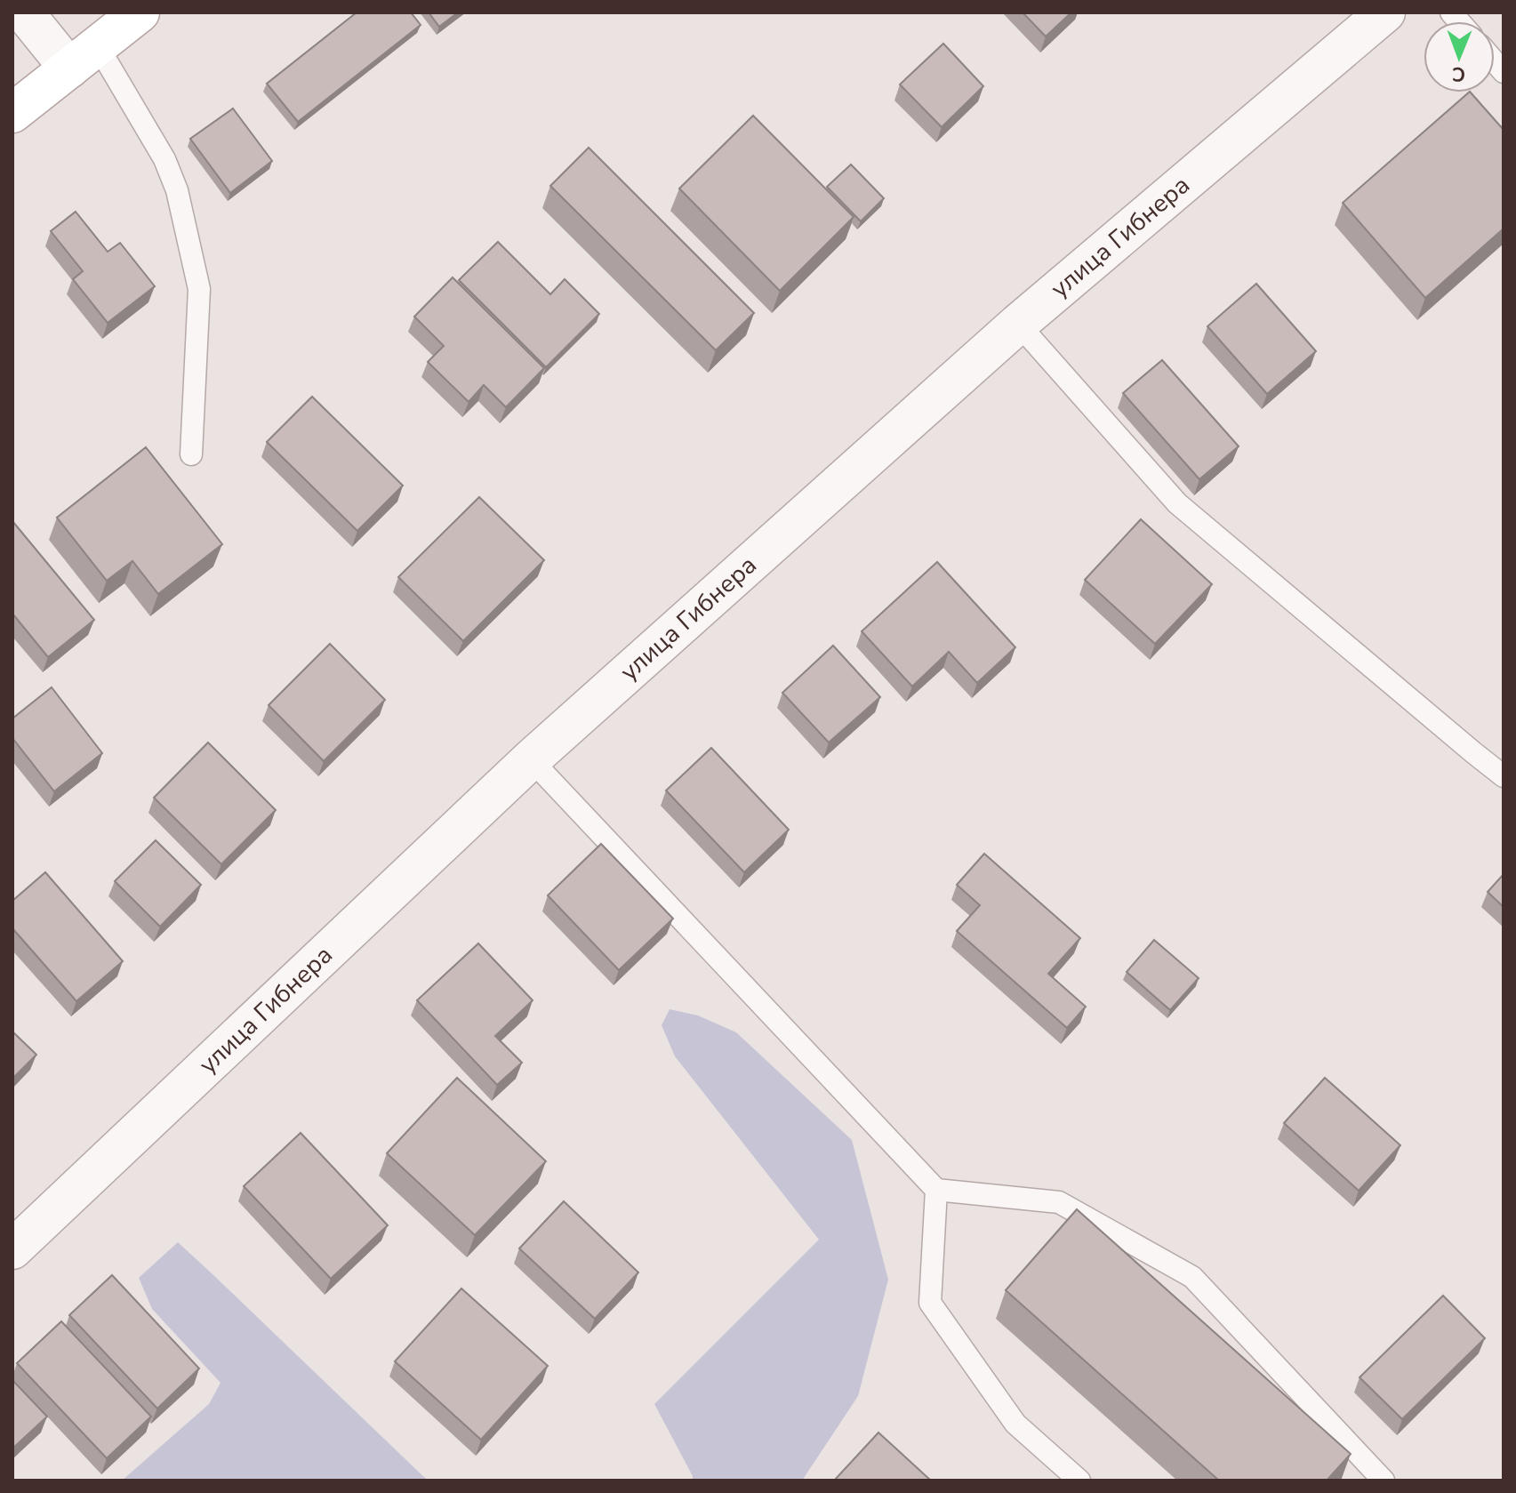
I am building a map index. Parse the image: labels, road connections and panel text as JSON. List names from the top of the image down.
{
  "streets": {
    "street": ["улица Гибнера"]
  },
  "north": "bottom"
}
